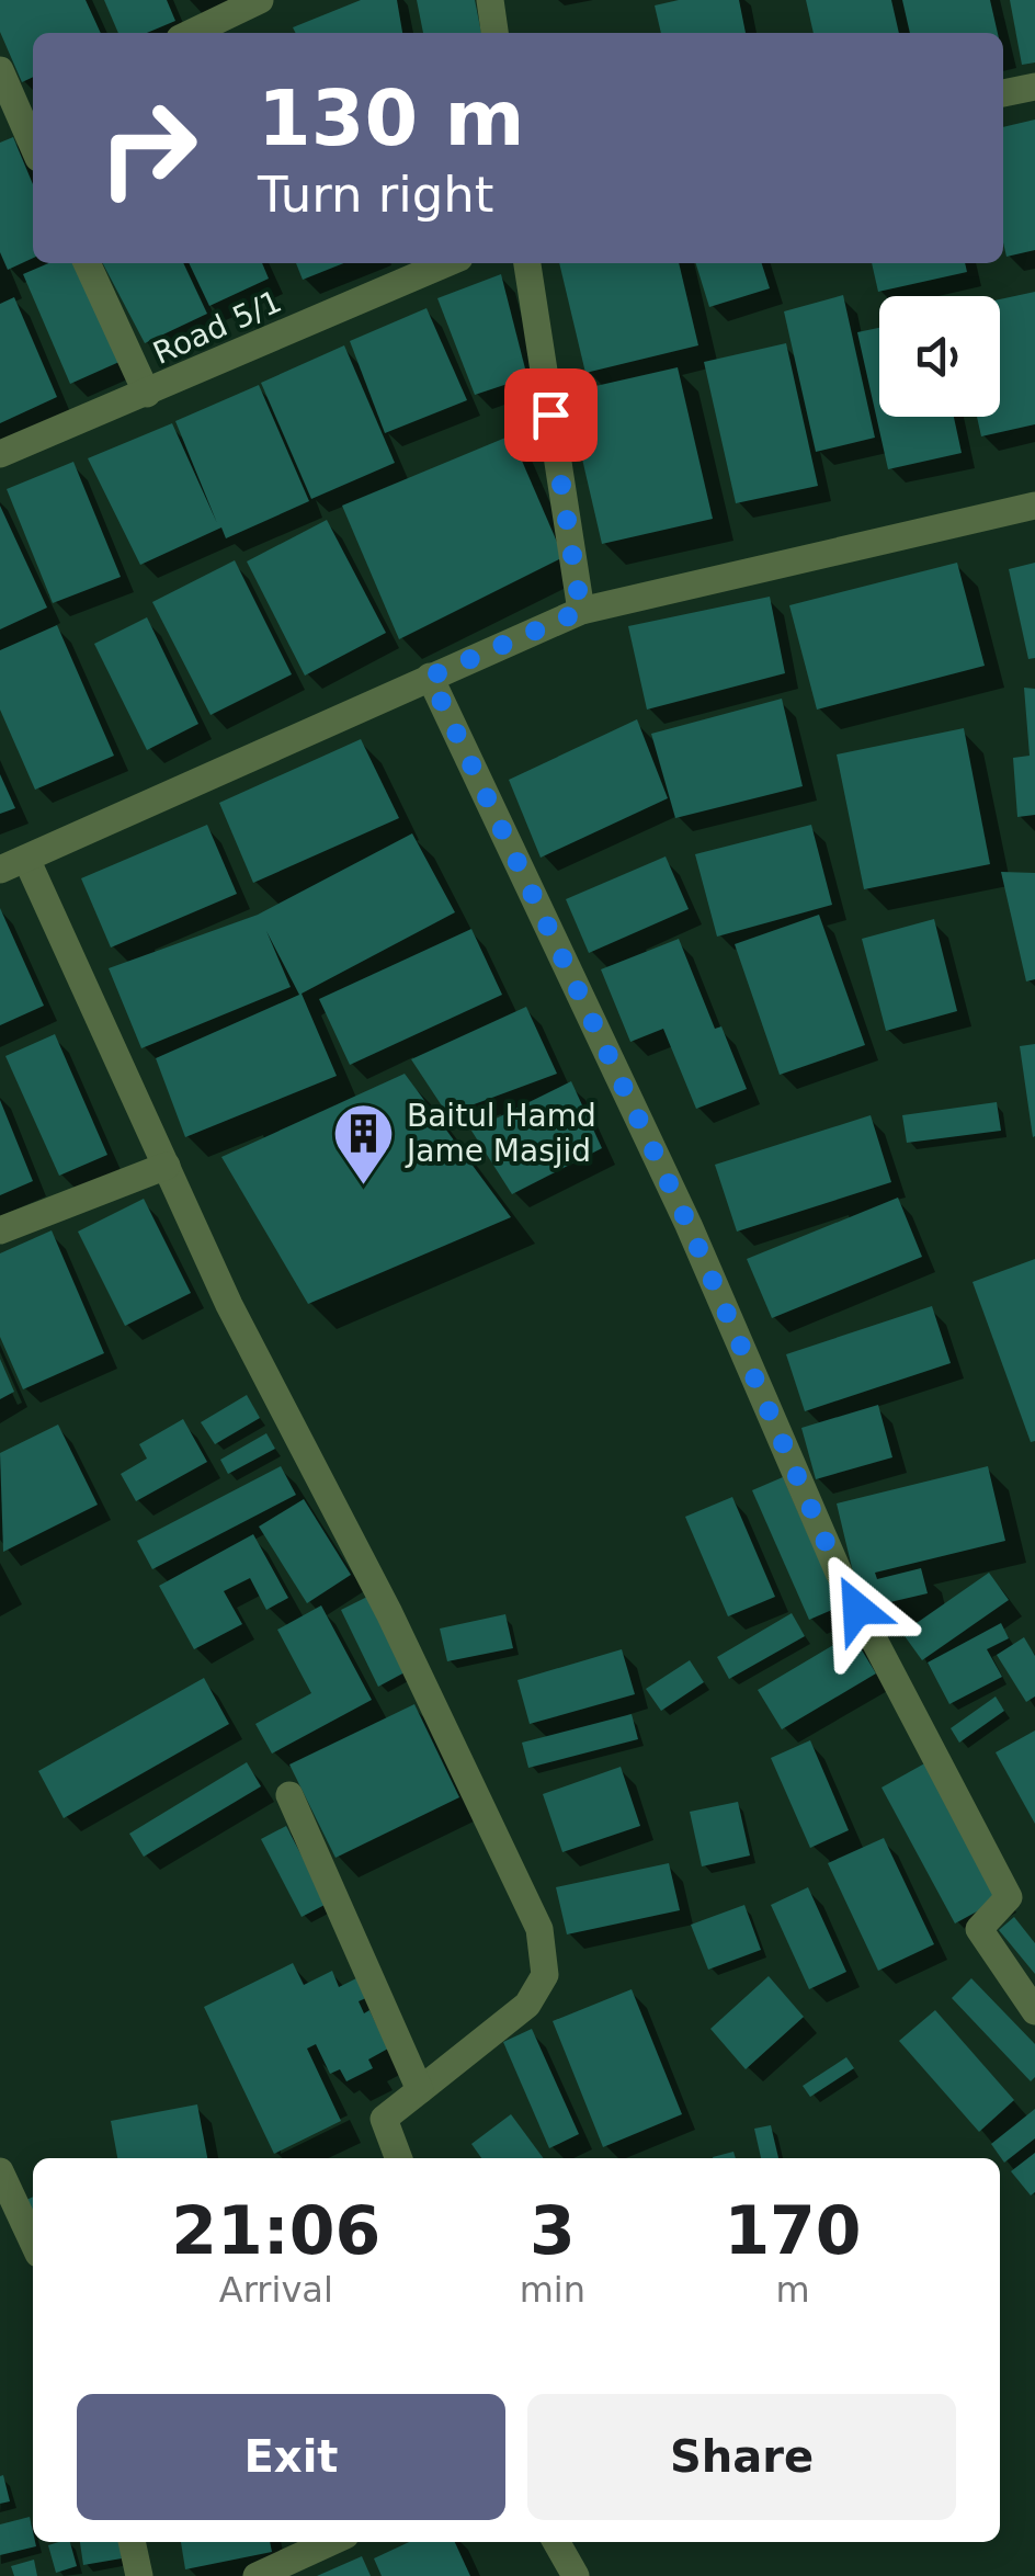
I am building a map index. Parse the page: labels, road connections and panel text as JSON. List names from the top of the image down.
{
  "streets": {
    "street": ["Road 5/1"]
  },
  "places": {
    "building": ["Baitul Hamd Jame Masjid"]
  },
  "page": {
    "turn": ["130 m", "Turn right"],
    "eta": [
      "21:06",
      "Arrival",
      "3",
      "min",
      "170",
      "m"
    ],
    "buttons": ["Exit", "Share"]
  }
}
